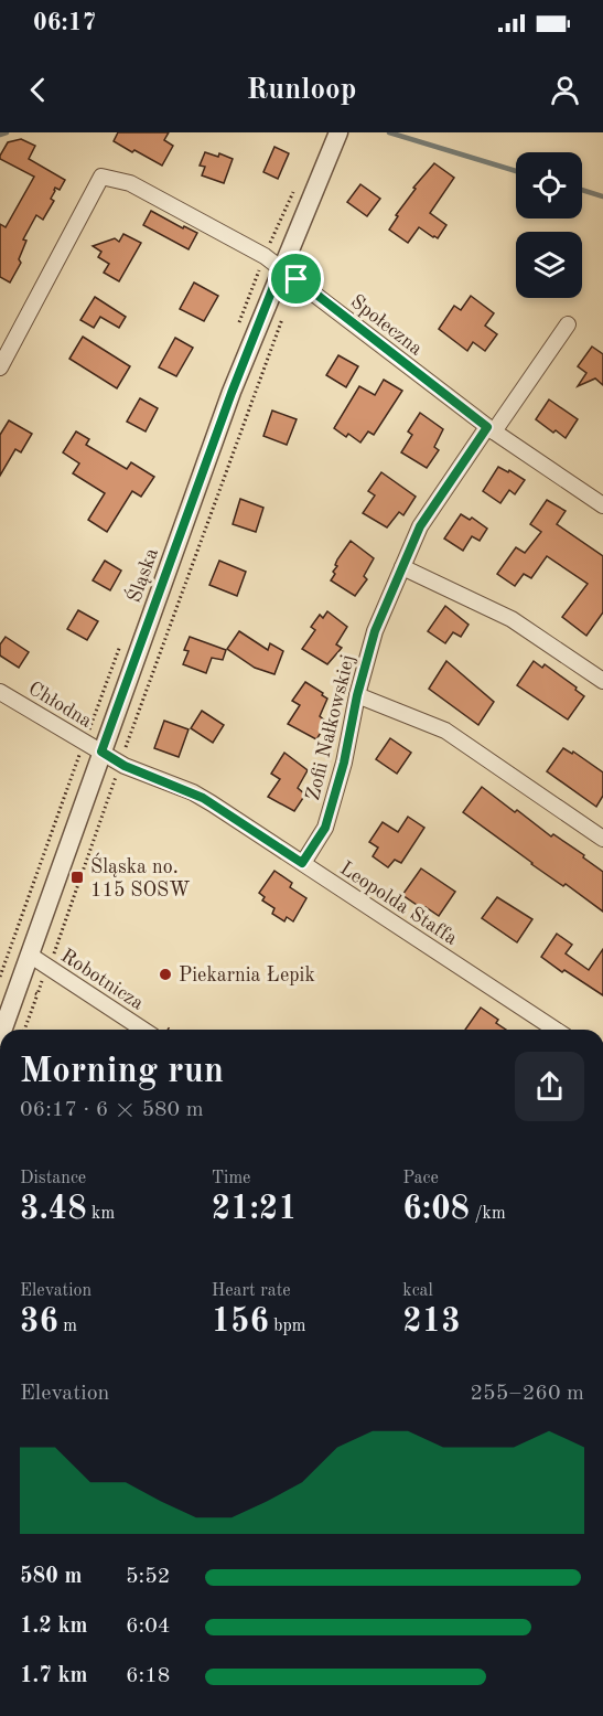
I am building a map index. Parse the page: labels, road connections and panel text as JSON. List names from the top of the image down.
{
  "streets": {
    "street": [
      "Społeczna",
      "Śląska",
      "Chłodna",
      "Zofii Nałkowskiej",
      "Leopolda Staffa",
      "Robotnicza"
    ]
  },
  "crossings": [
    ["Społeczna", "Śląska"],
    ["Społeczna", "Zofii Nałkowskiej"],
    ["Śląska", "Chłodna"],
    ["Śląska", "Leopolda Staffa"],
    ["Śląska", "Robotnicza"],
    ["Chłodna", "Leopolda Staffa"],
    ["Zofii Nałkowskiej", "Leopolda Staffa"]
  ],
  "places": {
    "transit": ["Śląska no. 115 SOSW"],
    "other": ["Piekarnia Łepik"]
  },
  "page": {
    "status": "06:17",
    "header": "Runloop",
    "heading": ["Morning run", "06:17 · 6 × 580 m"],
    "stats": [
      ["Distance", "3.48 km"],
      ["Time", "21:21"],
      ["Pace", "6:08 /km"],
      ["Elevation", "36 m"],
      ["Heart rate", "156 bpm"],
      ["kcal", "213"]
    ],
    "chart": ["Elevation", "255–260 m"],
    "list": [
      {
        "name": "580 m",
        "note": "5:52"
      },
      {
        "name": "1.2 km",
        "note": "6:04"
      },
      {
        "name": "1.7 km",
        "note": "6:18"
      }
    ]
  }
}
